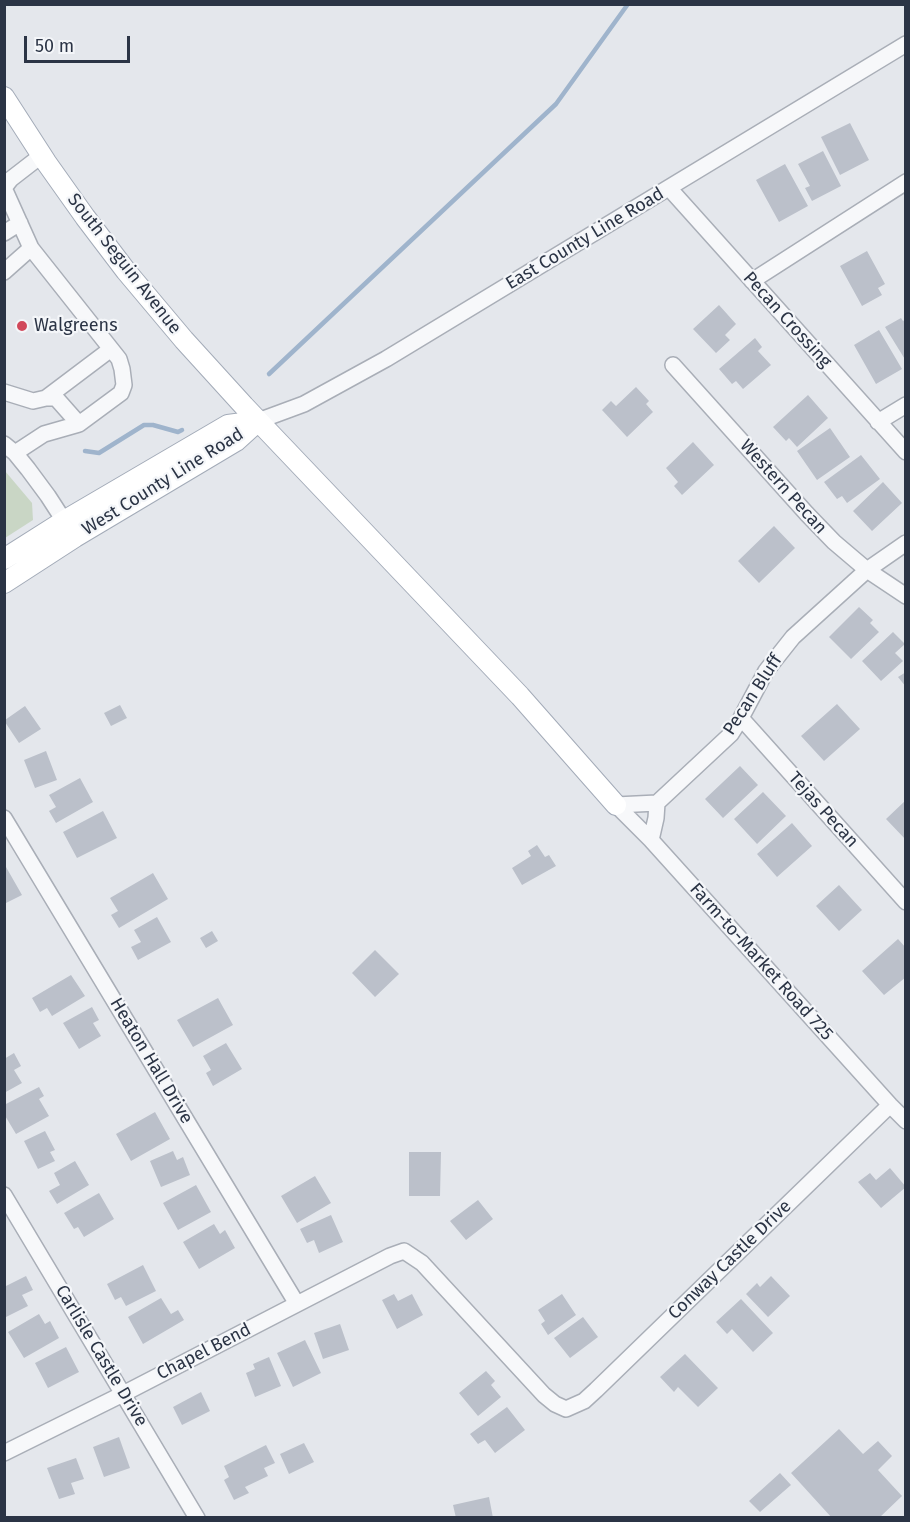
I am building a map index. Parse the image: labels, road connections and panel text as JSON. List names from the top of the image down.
{
  "streets": {
    "main road": ["South Seguin Avenue", "West County Line Road"],
    "street": [
      "East County Line Road",
      "Pecan Crossing",
      "Western Pecan",
      "Pecan Bluff",
      "Tejas Pecan",
      "Farm-to-Market Road 725",
      "Heaton Hall Drive",
      "Conway Castle Drive",
      "Chapel Bend",
      "Carlisle Castle Drive"
    ]
  },
  "crossings": [
    ["East County Line Road", "South Seguin Avenue"],
    ["East County Line Road", "Pecan Crossing"],
    ["East County Line Road", "West County Line Road"],
    ["South Seguin Avenue", "West County Line Road"],
    ["South Seguin Avenue", "Farm-to-Market Road 725"],
    ["Western Pecan", "Pecan Bluff"],
    ["Pecan Bluff", "Tejas Pecan"],
    ["Farm-to-Market Road 725", "Conway Castle Drive"],
    ["Heaton Hall Drive", "Chapel Bend"],
    ["Conway Castle Drive", "Chapel Bend"],
    ["Chapel Bend", "Carlisle Castle Drive"]
  ],
  "places": ["Walgreens"],
  "scale_bar": "50 m"
}
